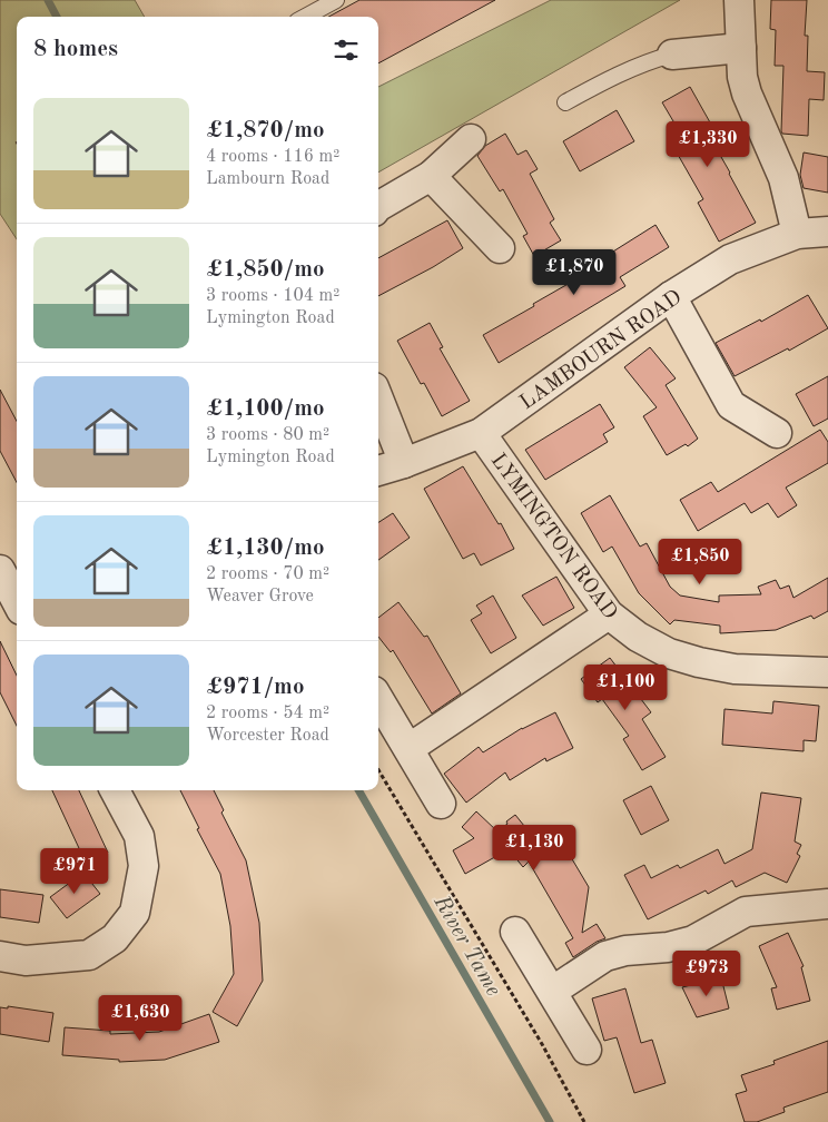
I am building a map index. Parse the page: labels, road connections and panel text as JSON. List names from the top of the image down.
{
  "streets": {
    "street": ["LAMBOURN ROAD", "LYMINGTON ROAD"]
  },
  "crossings": [
    ["LAMBOURN ROAD", "LYMINGTON ROAD"]
  ],
  "water": ["River Tame"],
  "page": {
    "heading": "8 homes",
    "list": [
      {
        "name": "£1,870/mo",
        "note": "4 rooms · 116 m² · Lambourn Road"
      },
      {
        "name": "£1,850/mo",
        "note": "3 rooms · 104 m² · Lymington Road"
      },
      {
        "name": "£1,100/mo",
        "note": "3 rooms · 80 m² · Lymington Road"
      },
      {
        "name": "£1,130/mo",
        "note": "2 rooms · 70 m² · Weaver Grove"
      },
      {
        "name": "£971/mo",
        "note": "2 rooms · 54 m² · Worcester Road"
      }
    ],
    "price": [
      "£1,330",
      "£1,870",
      "£1,850",
      "£1,100",
      "£1,130",
      "£971",
      "£973",
      "£1,630"
    ]
  }
}
